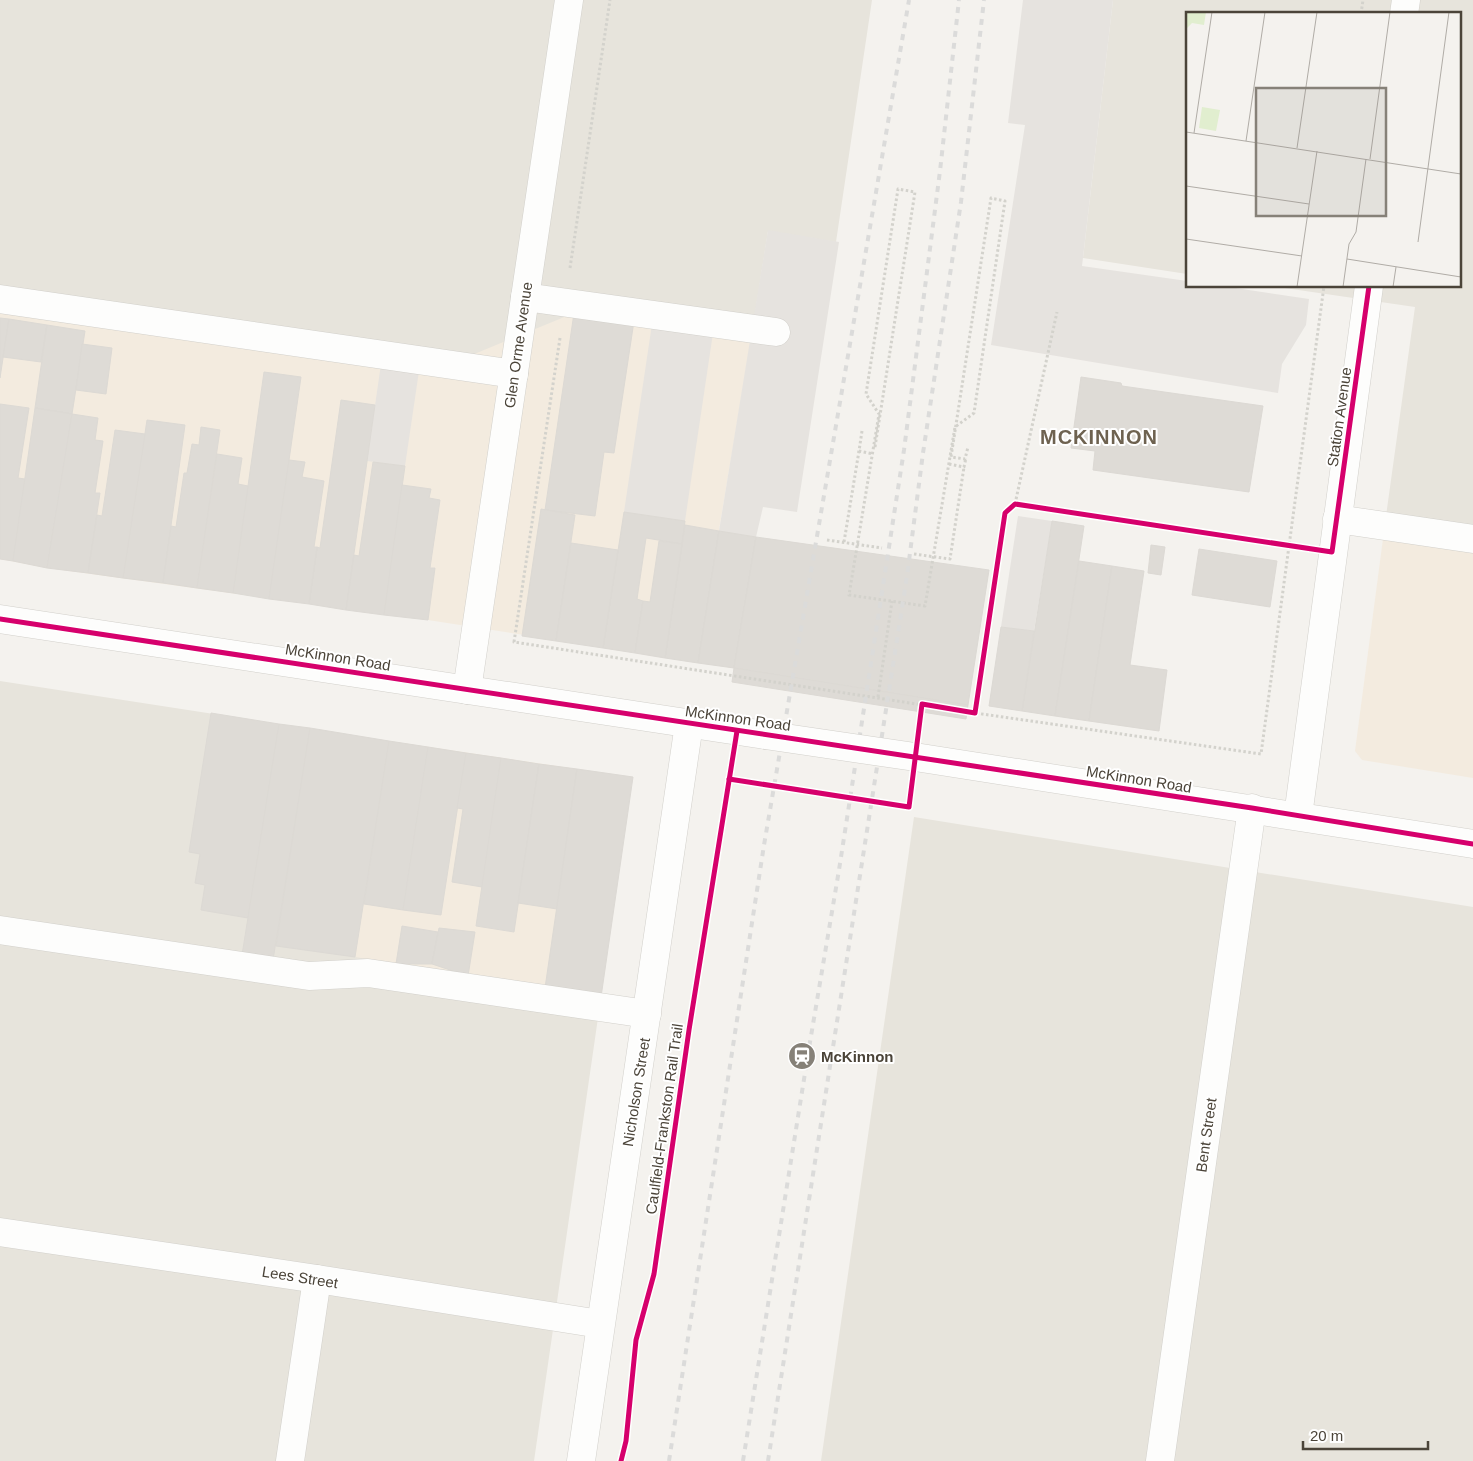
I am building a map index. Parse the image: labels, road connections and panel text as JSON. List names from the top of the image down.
{
  "streets": {
    "street": [
      "Glen Orme Avenue",
      "Station Avenue",
      "McKinnon Road",
      "Nicholson Street",
      "Bent Street",
      "Lees Street"
    ],
    "cycle path": ["Caulfield-Frankston Rail Trail"]
  },
  "crossings": [
    ["Glen Orme Avenue", "McKinnon Road"],
    ["Station Avenue", "McKinnon Road"],
    ["McKinnon Road", "Nicholson Street"],
    ["McKinnon Road", "Bent Street"],
    ["Nicholson Street", "Lees Street"]
  ],
  "districts": ["MCKINNON"],
  "places": {
    "station": ["McKinnon"]
  },
  "scale_bar": "20 m"
}
